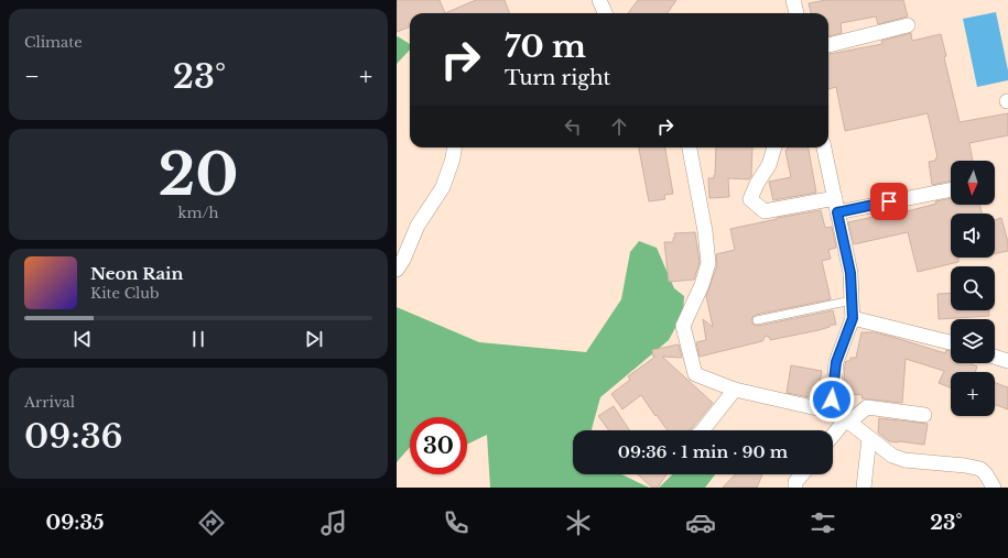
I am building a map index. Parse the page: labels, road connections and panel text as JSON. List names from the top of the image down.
{
  "north": "bottom",
  "page": {
    "tile": [
      "Climate",
      ["20", "km/h"],
      ["Arrival", "09:36"]
    ],
    "turn": ["70 m", "Turn right"],
    "heat": ["−", "23°", "+"],
    "map_buttons": "+",
    "song": ["Neon Rain", "Kite Club"],
    "limit": "30",
    "trip": "09:36 · 1 min · 90 m",
    "tabs": ["09:35", "23°"]
  }
}
